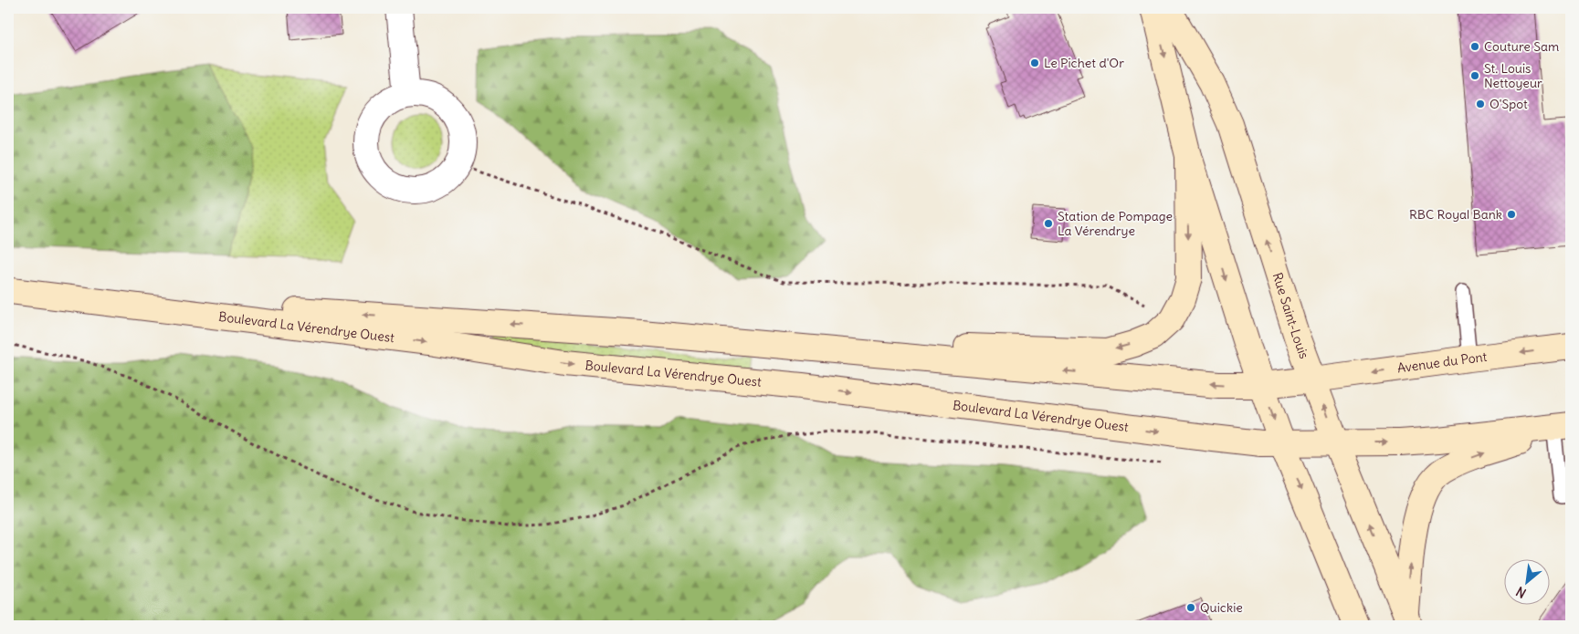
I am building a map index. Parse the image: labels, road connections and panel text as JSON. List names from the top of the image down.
{
  "streets": {
    "main road": ["Rue Saint-Louis", "Boulevard La Vérendrye Ouest", "Avenue du Pont"]
  },
  "crossings": [
    ["Rue Saint-Louis", "Boulevard La Vérendrye Ouest"],
    ["Rue Saint-Louis", "Avenue du Pont"],
    ["Boulevard La Vérendrye Ouest", "Avenue du Pont"]
  ],
  "places": [
    "Couture Sam",
    "Le Pichet d'Or",
    "St. Louis Nettoyeur",
    "O'Spot",
    "RBC Royal Bank",
    "Station de Pompage La Vérendrye",
    "Quickie"
  ],
  "north": "bottom left"
}
